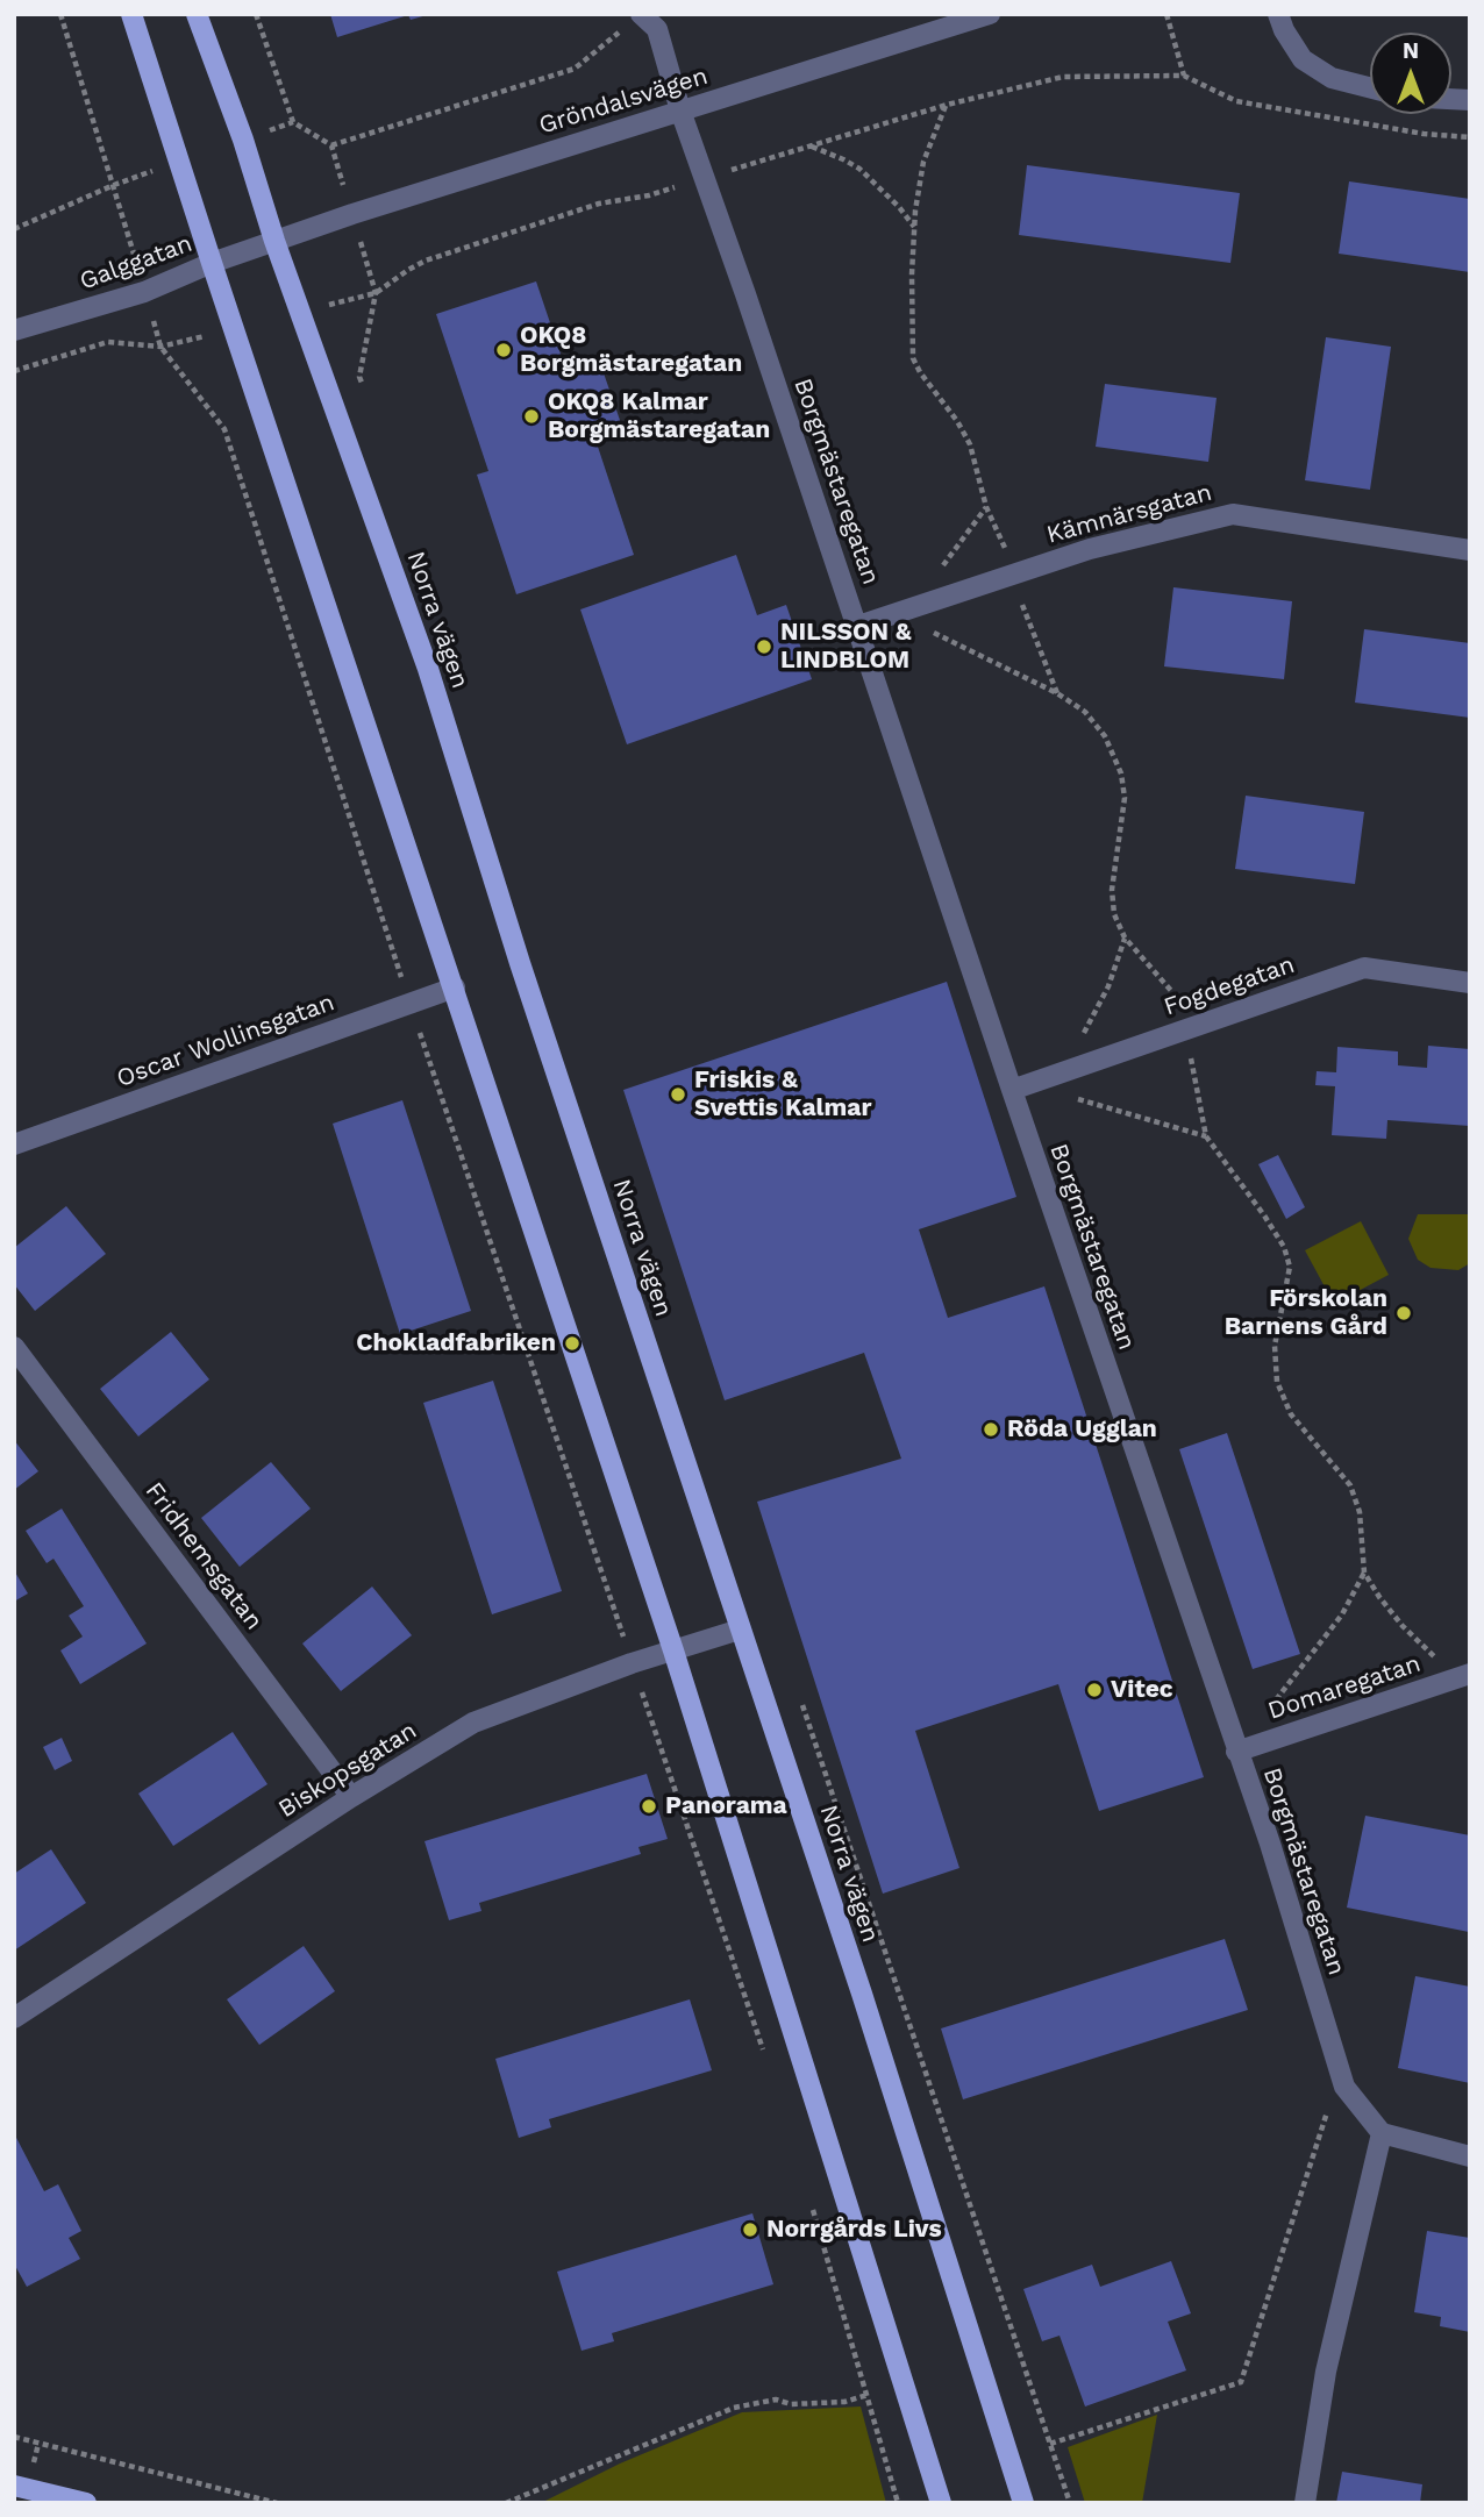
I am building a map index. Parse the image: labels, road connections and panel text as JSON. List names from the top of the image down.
{
  "streets": {
    "main road": ["Norra vägen"],
    "street": [
      "Gröndalsvägen",
      "Galggatan",
      "Borgmästaregatan",
      "Kämnärsgatan",
      "Fogdegatan",
      "Oscar Wollinsgatan",
      "Fridhemsgatan",
      "Domaregatan",
      "Biskopsgatan"
    ]
  },
  "crossings": [
    ["Gröndalsvägen", "Galggatan"],
    ["Gröndalsvägen", "Borgmästaregatan"],
    ["Gröndalsvägen", "Norra vägen"],
    ["Galggatan", "Norra vägen"],
    ["Borgmästaregatan", "Kämnärsgatan"],
    ["Borgmästaregatan", "Fogdegatan"],
    ["Borgmästaregatan", "Domaregatan"],
    ["Norra vägen", "Biskopsgatan"],
    ["Fridhemsgatan", "Biskopsgatan"]
  ],
  "places": [
    "OKQ8 Borgmästaregatan",
    "OKQ8 Kalmar Borgmästaregatan",
    "NILSSON & LINDBLOM",
    "Friskis & Svettis Kalmar",
    "Förskolan Barnens Gård",
    "Chokladfabriken",
    "Röda Ugglan",
    "Vitec",
    "Panorama",
    "Norrgårds Livs"
  ],
  "north": "top"
}
